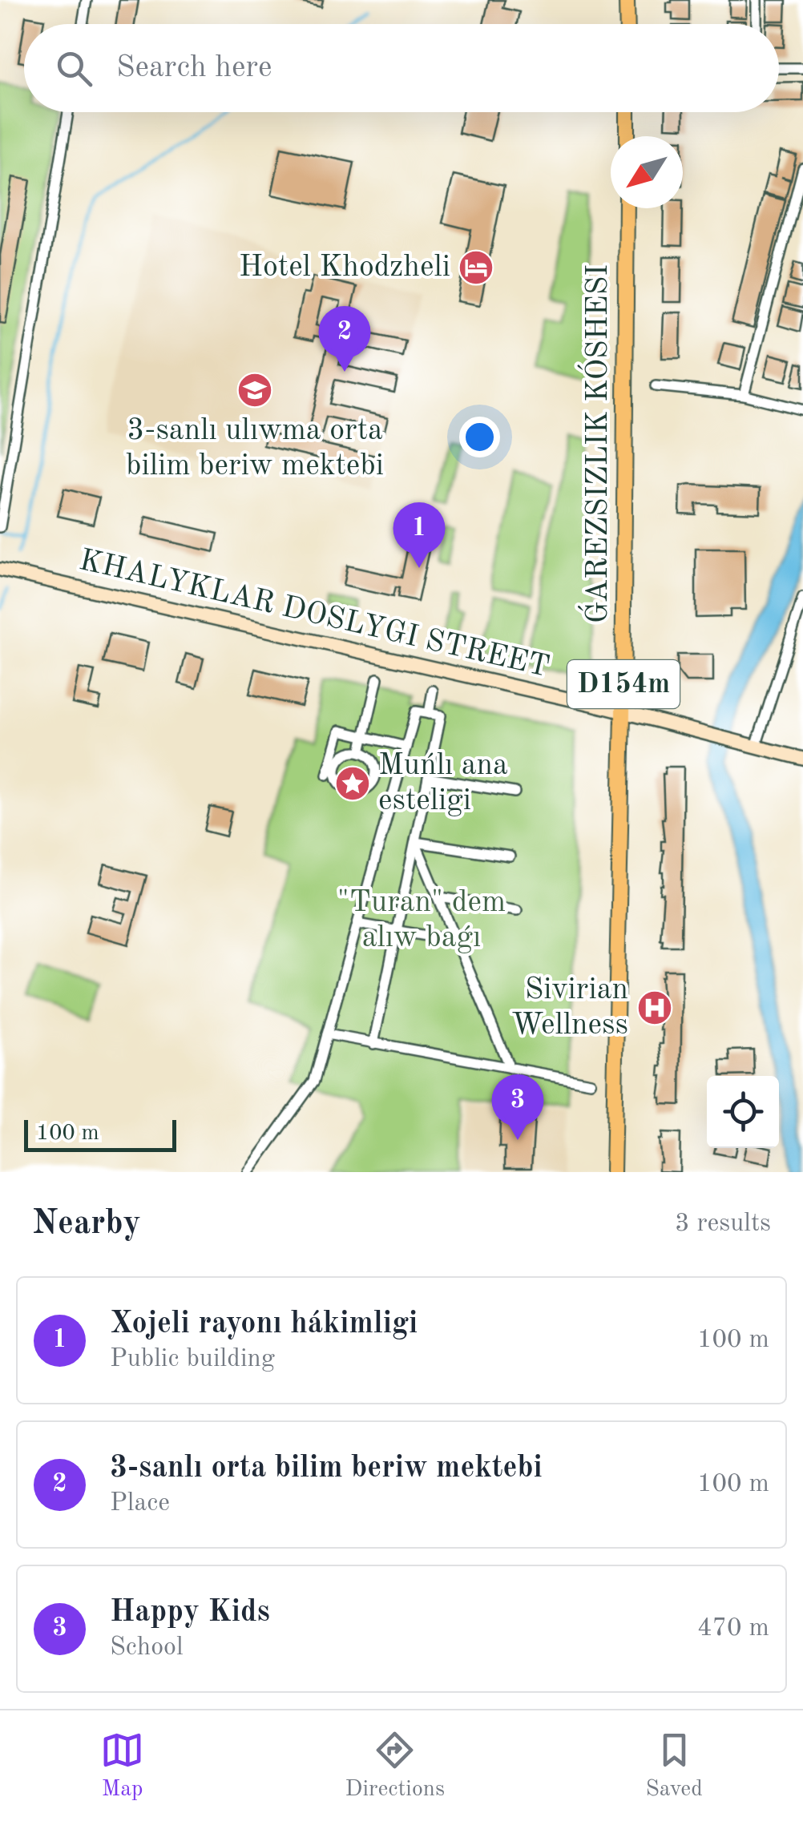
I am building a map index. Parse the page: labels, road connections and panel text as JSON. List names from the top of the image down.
{
  "streets": {
    "main road": ["ǴAREZSIZLIK KÓSHESI", "D154m"],
    "street": ["KHALYKLAR DOSLYGI STREET"]
  },
  "crossings": [
    ["ǴAREZSIZLIK KÓSHESI", "KHALYKLAR DOSLYGI STREET"]
  ],
  "parks": ["\"Turan\" dem alıw baǵı"],
  "places": {
    "hotel": ["Hotel Khodzheli"],
    "school or university": ["3-sanlı ulıwma orta bilim beriw mektebi"],
    "place": ["Muńlı ana esteligi"],
    "hospital": ["Sivirian Wellness"]
  },
  "scale_bar": "100 m",
  "north": "bottom left",
  "page": {
    "search": "Search here",
    "pins": ["2", "1", "3"],
    "scale": "100 m",
    "heading": ["Nearby", "3 results"],
    "list": [
      {
        "mark": "1",
        "name": "Xojeli rayonı hákimligi",
        "note": "Public building",
        "value": "100 m"
      },
      {
        "mark": "2",
        "name": "3-sanlı orta bilim beriw mektebi",
        "note": "Place",
        "value": "100 m"
      },
      {
        "mark": "3",
        "name": "Happy Kids",
        "note": "School",
        "value": "470 m"
      }
    ],
    "nav": ["Map", "Directions", "Saved"]
  }
}
